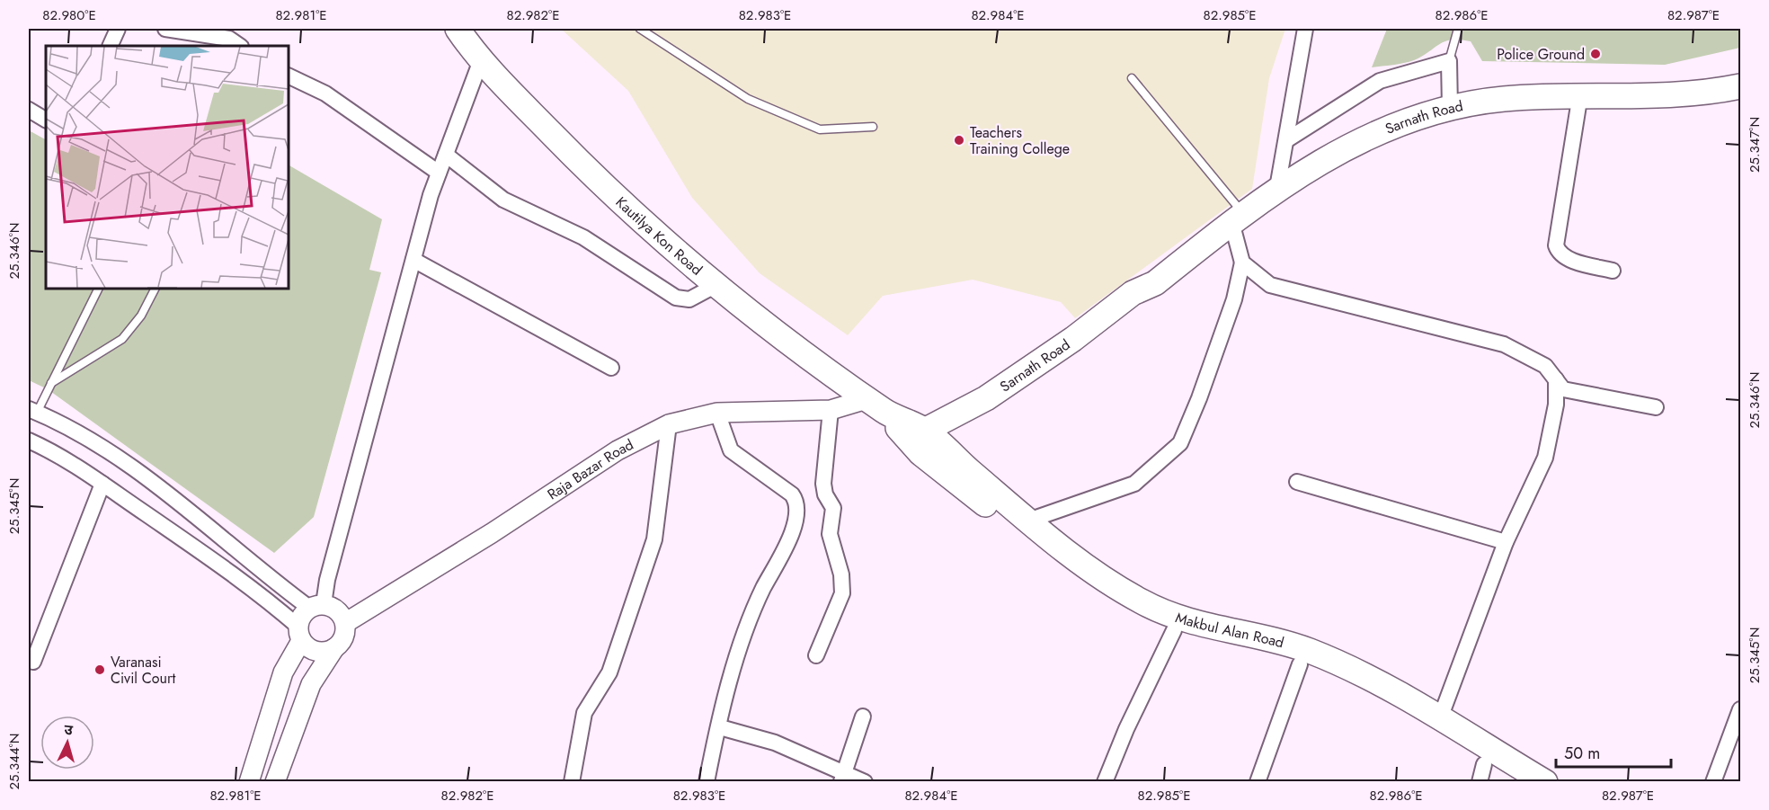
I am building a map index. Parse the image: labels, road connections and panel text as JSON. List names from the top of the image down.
{
  "streets": {
    "highway": ["Sarnath Road", "Kautilya Kon Road", "Makbul Alan Road"],
    "street": ["Raja Bazar Road"]
  },
  "crossings": [
    ["Sarnath Road", "Kautilya Kon Road"],
    ["Sarnath Road", "Makbul Alan Road"],
    ["Kautilya Kon Road", "Raja Bazar Road"],
    ["Kautilya Kon Road", "Makbul Alan Road"]
  ],
  "places": ["Police Ground", "Teachers Training College", "Varanasi Civil Court"],
  "scale_bar": "50 m",
  "north": "top",
  "coordinates": [
    "82.980°E",
    "82.981°E",
    "82.982°E",
    "82.983°E",
    "82.984°E",
    "82.985°E",
    "82.986°E",
    "82.987°E",
    "25.347°N",
    "25.346°N",
    "25.345°N",
    "25.344°N"
  ]
}
